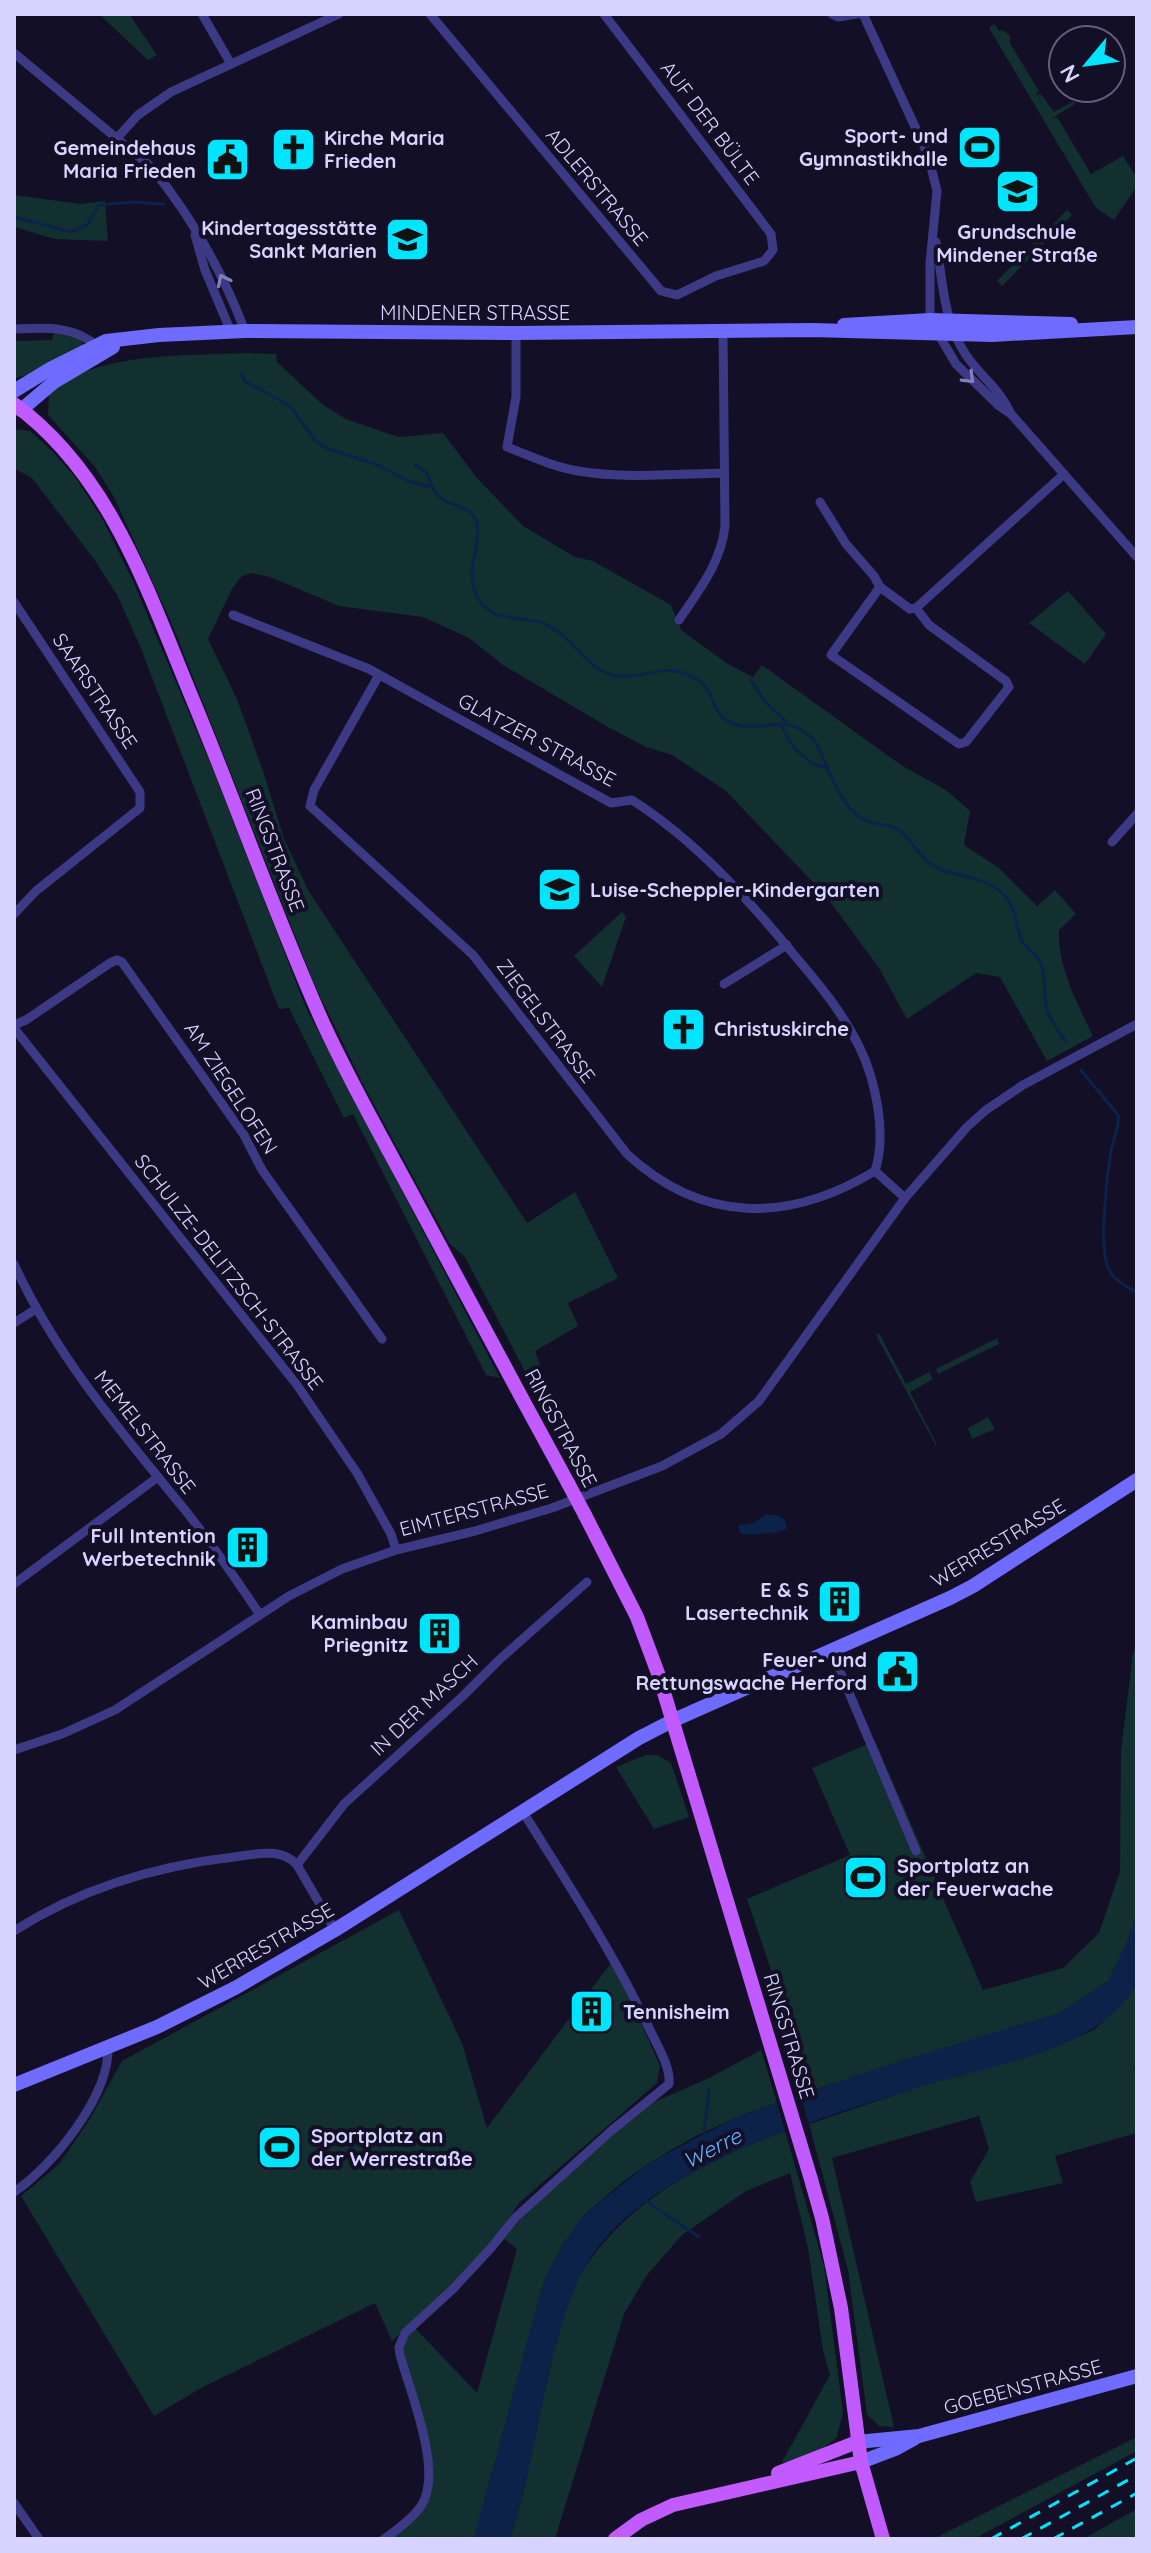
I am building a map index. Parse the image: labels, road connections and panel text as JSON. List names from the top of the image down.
{
  "streets": {
    "main road": ["RINGSTRASSE", "GOEBENSTRASSE"],
    "street": [
      "AUF DER BÜLTE",
      "ADLERSTRASSE",
      "MINDENER STRASSE",
      "SAARSTRASSE",
      "GLATZER STRASSE",
      "ZIEGELSTRASSE",
      "AM ZIEGELOFEN",
      "SCHULZE-DELITZSCH-STRASSE",
      "MEMELSTRASSE",
      "EIMTERSTRASSE",
      "WERRESTRASSE",
      "IN DER MASCH"
    ]
  },
  "crossings": [
    ["AUF DER BÜLTE", "ADLERSTRASSE"],
    ["MINDENER STRASSE", "RINGSTRASSE"],
    ["GLATZER STRASSE", "ZIEGELSTRASSE"],
    ["RINGSTRASSE", "WERRESTRASSE"],
    ["RINGSTRASSE", "GOEBENSTRASSE"],
    ["AM ZIEGELOFEN", "SCHULZE-DELITZSCH-STRASSE"],
    ["SCHULZE-DELITZSCH-STRASSE", "EIMTERSTRASSE"],
    ["MEMELSTRASSE", "EIMTERSTRASSE"]
  ],
  "water": ["Werre"],
  "places": {
    "sports": ["Sport- und Gymnastikhalle", "Sportplatz an der Feuerwache", "Sportplatz an der Werrestraße"],
    "church": ["Kirche Maria Frieden", "Christuskirche"],
    "public building": ["Gemeindehaus Maria Frieden", "Feuer- und Rettungswache Herford"],
    "school or university": ["Grundschule Mindener Straße", "Kindertagesstätte Sankt Marien", "Luise-Scheppler-Kindergarten"],
    "building": [
      "Full Intention Werbetechnik",
      "E & S Lasertechnik",
      "Kaminbau Priegnitz",
      "Tennisheim"
    ]
  },
  "north": "bottom left"
}
